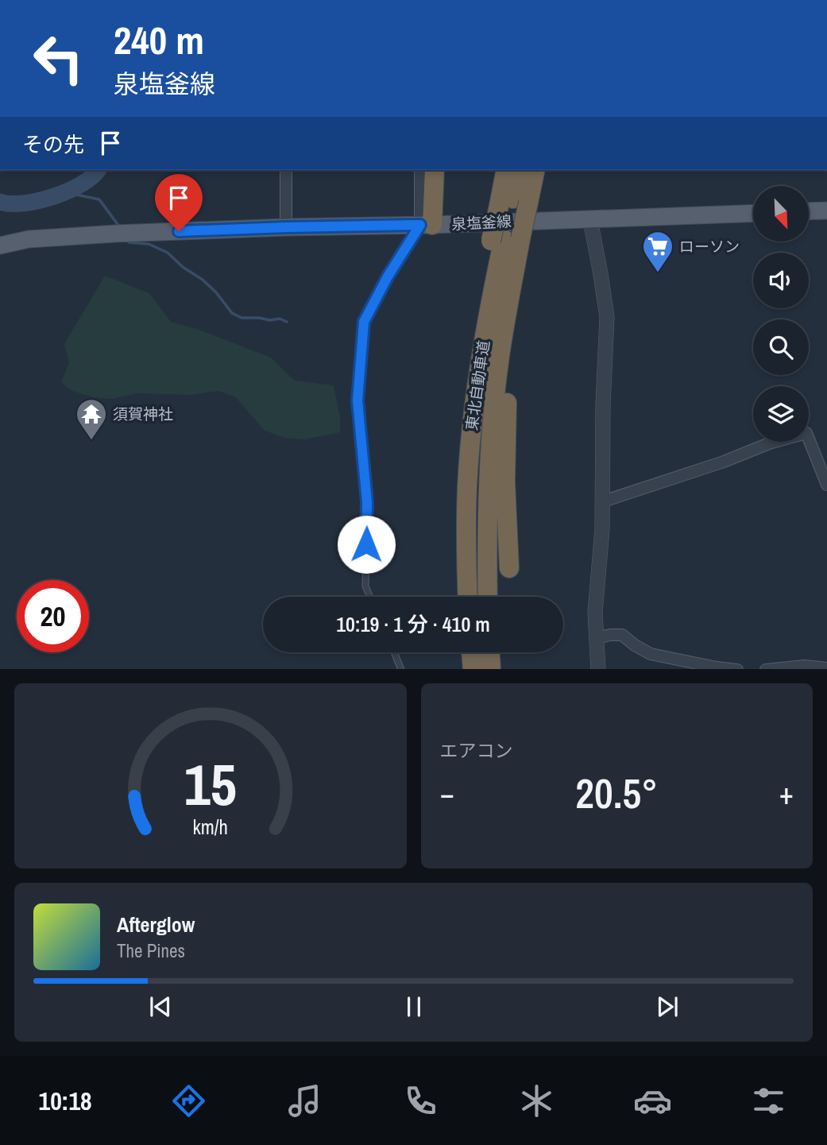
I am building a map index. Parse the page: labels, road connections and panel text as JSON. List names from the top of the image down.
{
  "streets": {
    "highway": ["東北自動車道"],
    "main road": ["泉塩釜線"]
  },
  "places": {
    "supermarket": ["ローソン"],
    "temple": ["須賀神社"]
  },
  "north": "bottom right",
  "page": {
    "turn": ["240 m", "泉塩釜線"],
    "then": "その先",
    "limit": "20",
    "trip": "10:19 · 1 分 · 410 m",
    "tile": "エアコン",
    "heat": ["−", "20.5°", "+"],
    "song": ["Afterglow", "The Pines"],
    "tabs": "10:18",
    "gauge": ["15", "km/h"]
  }
}
